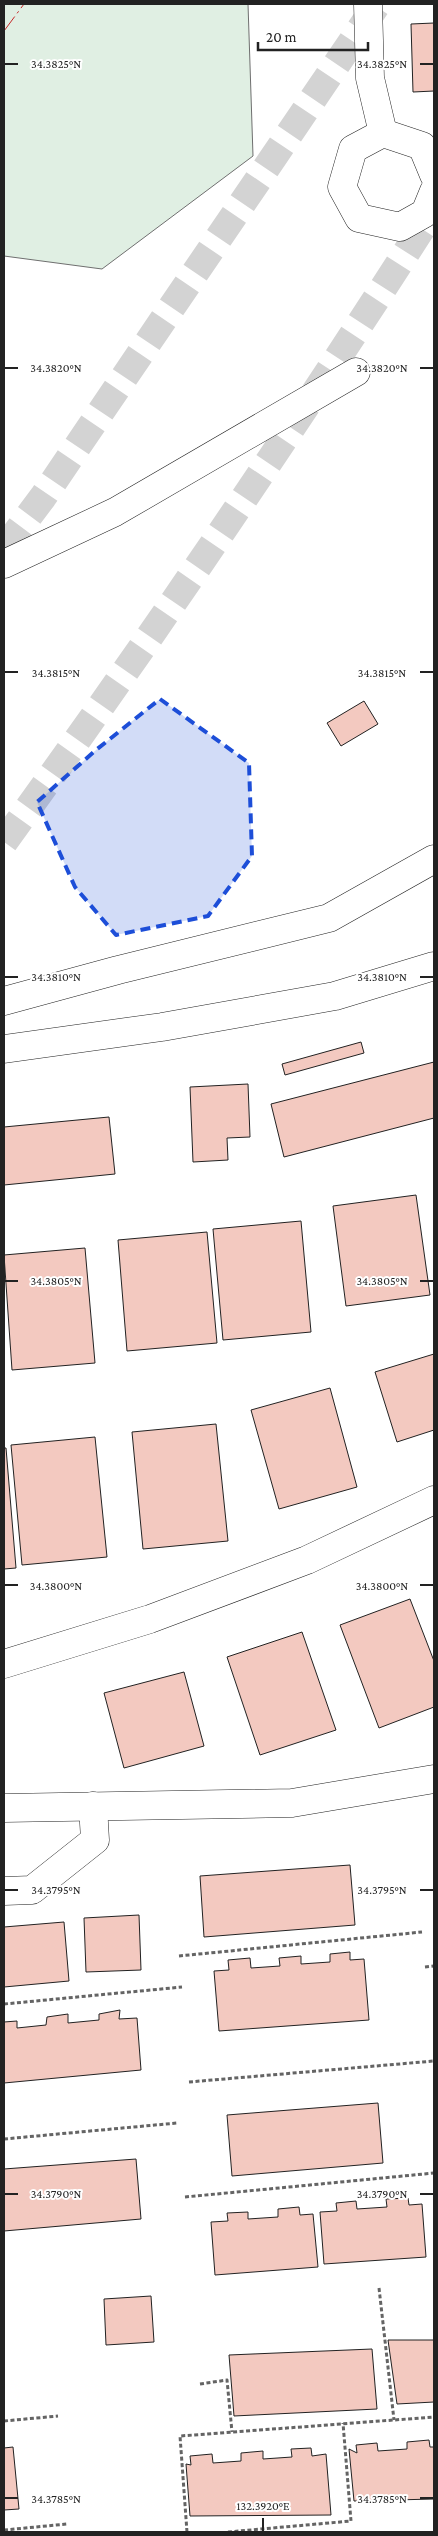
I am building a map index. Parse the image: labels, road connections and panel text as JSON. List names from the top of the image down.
{
  "scale_bar": "20 m",
  "coordinates": [
    "34.3825°N",
    "34.3820°N",
    "34.3815°N",
    "34.3810°N",
    "34.3805°N",
    "34.3800°N",
    "34.3795°N",
    "34.3790°N",
    "34.3785°N",
    "132.3920°E"
  ]
}
